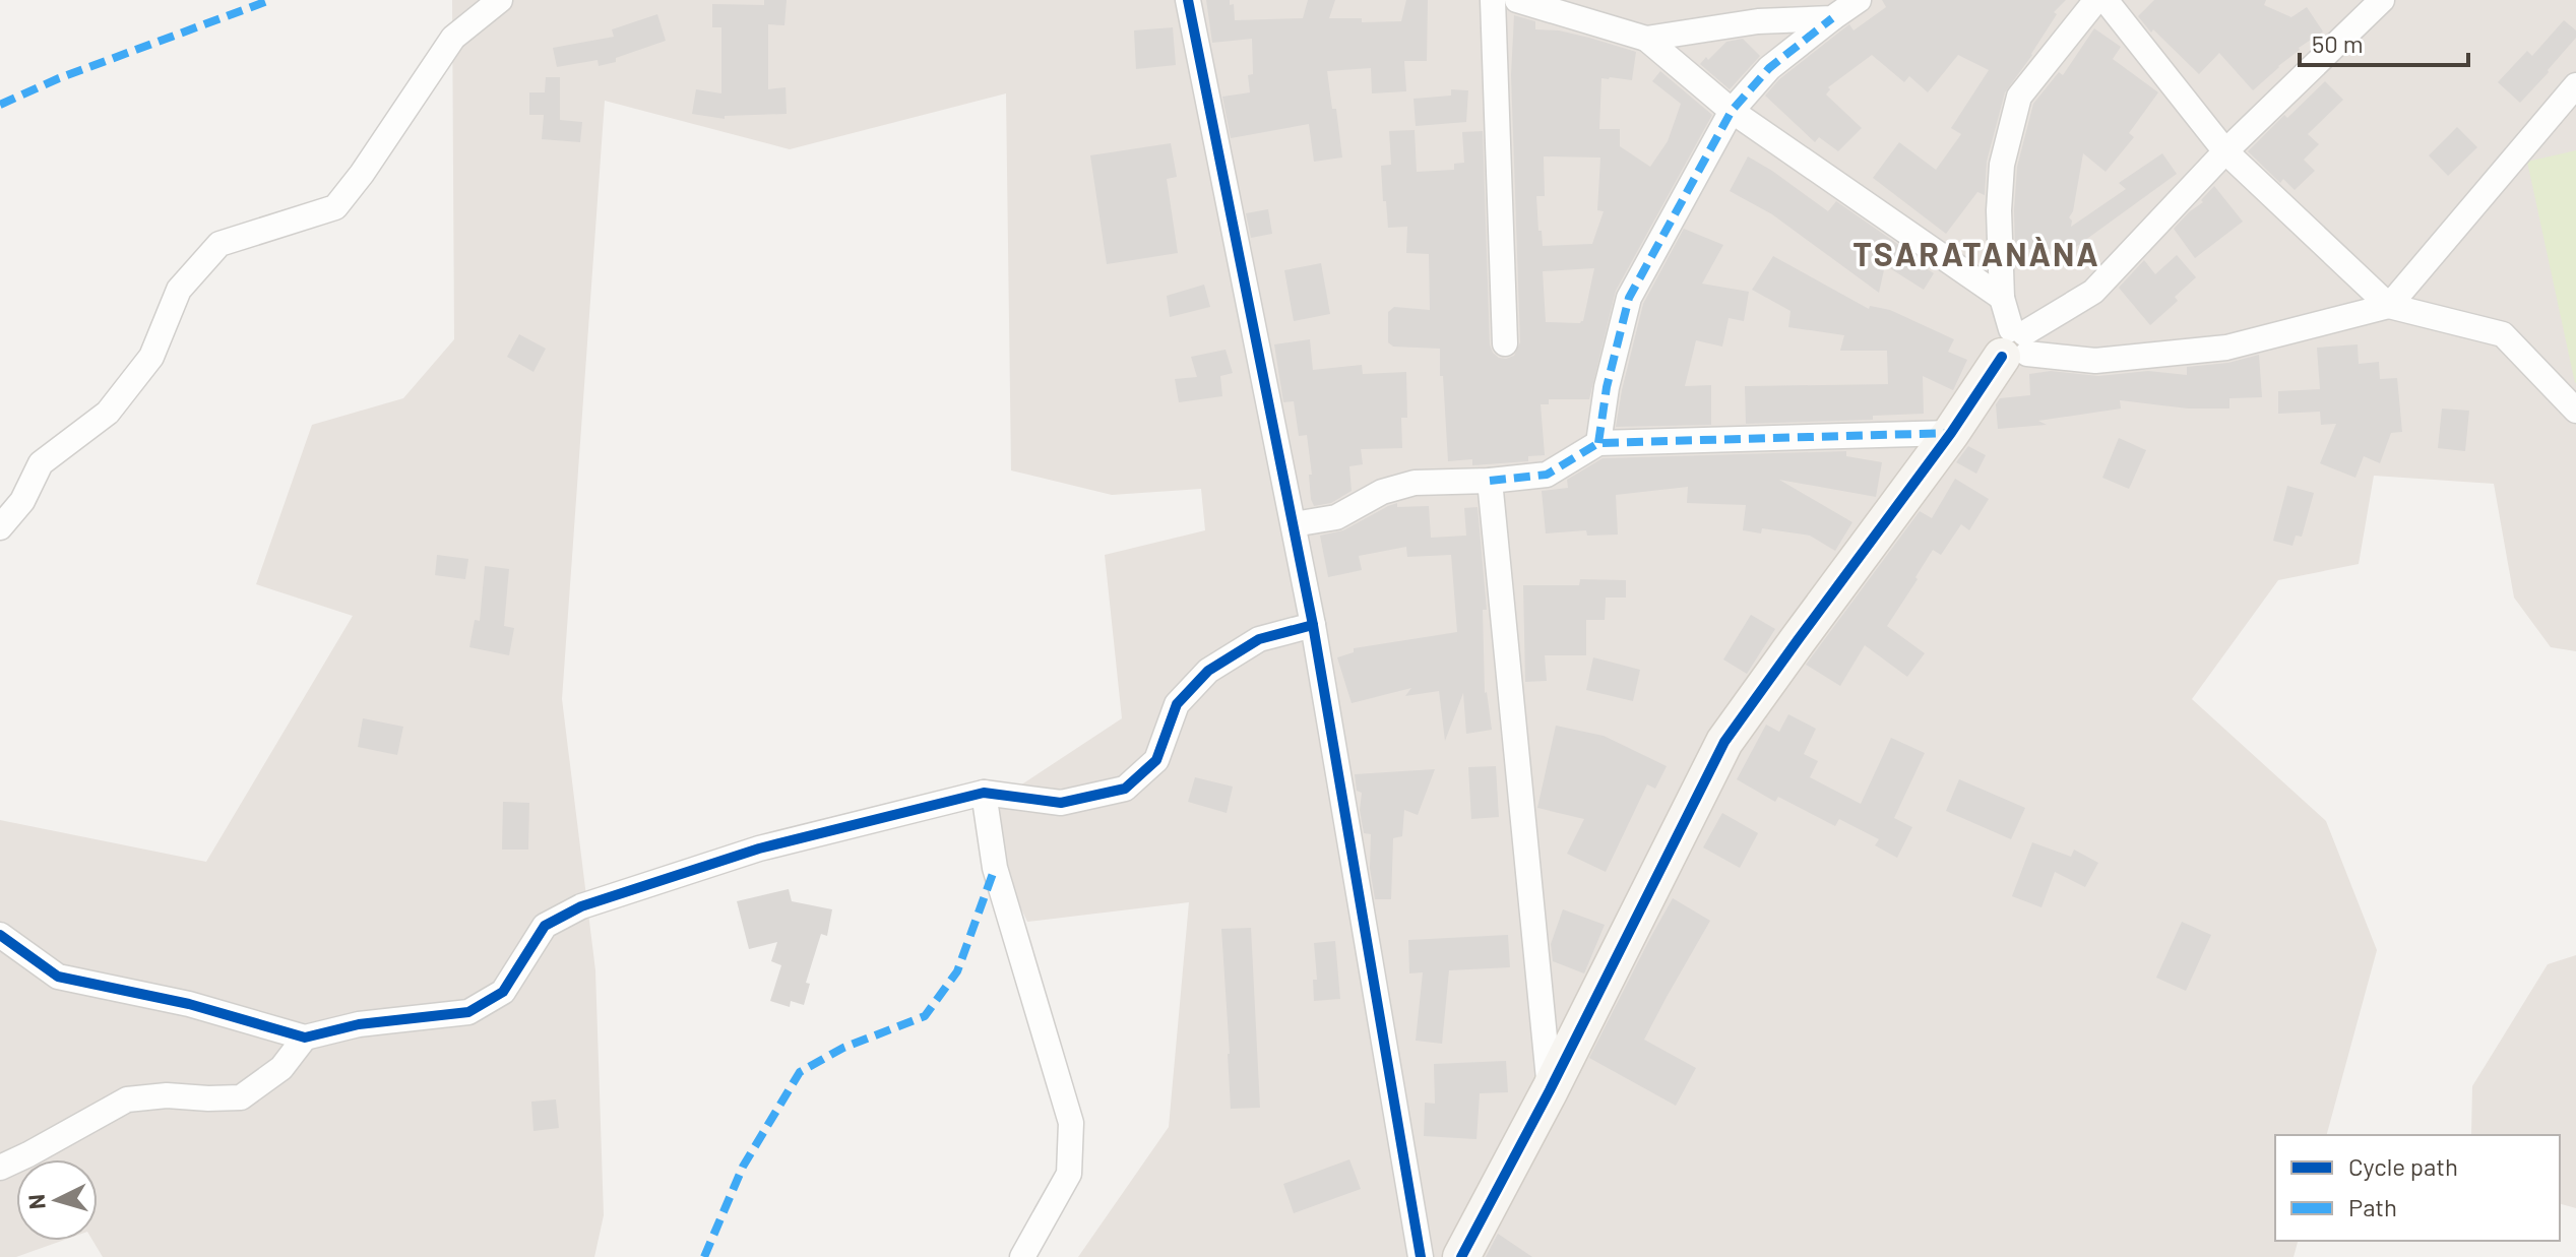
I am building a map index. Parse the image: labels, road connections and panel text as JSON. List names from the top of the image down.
{
  "districts": ["TSARATANÀNA"],
  "legend": ["Cycle path", "Path"],
  "scale_bar": "50 m",
  "north": "left"
}
